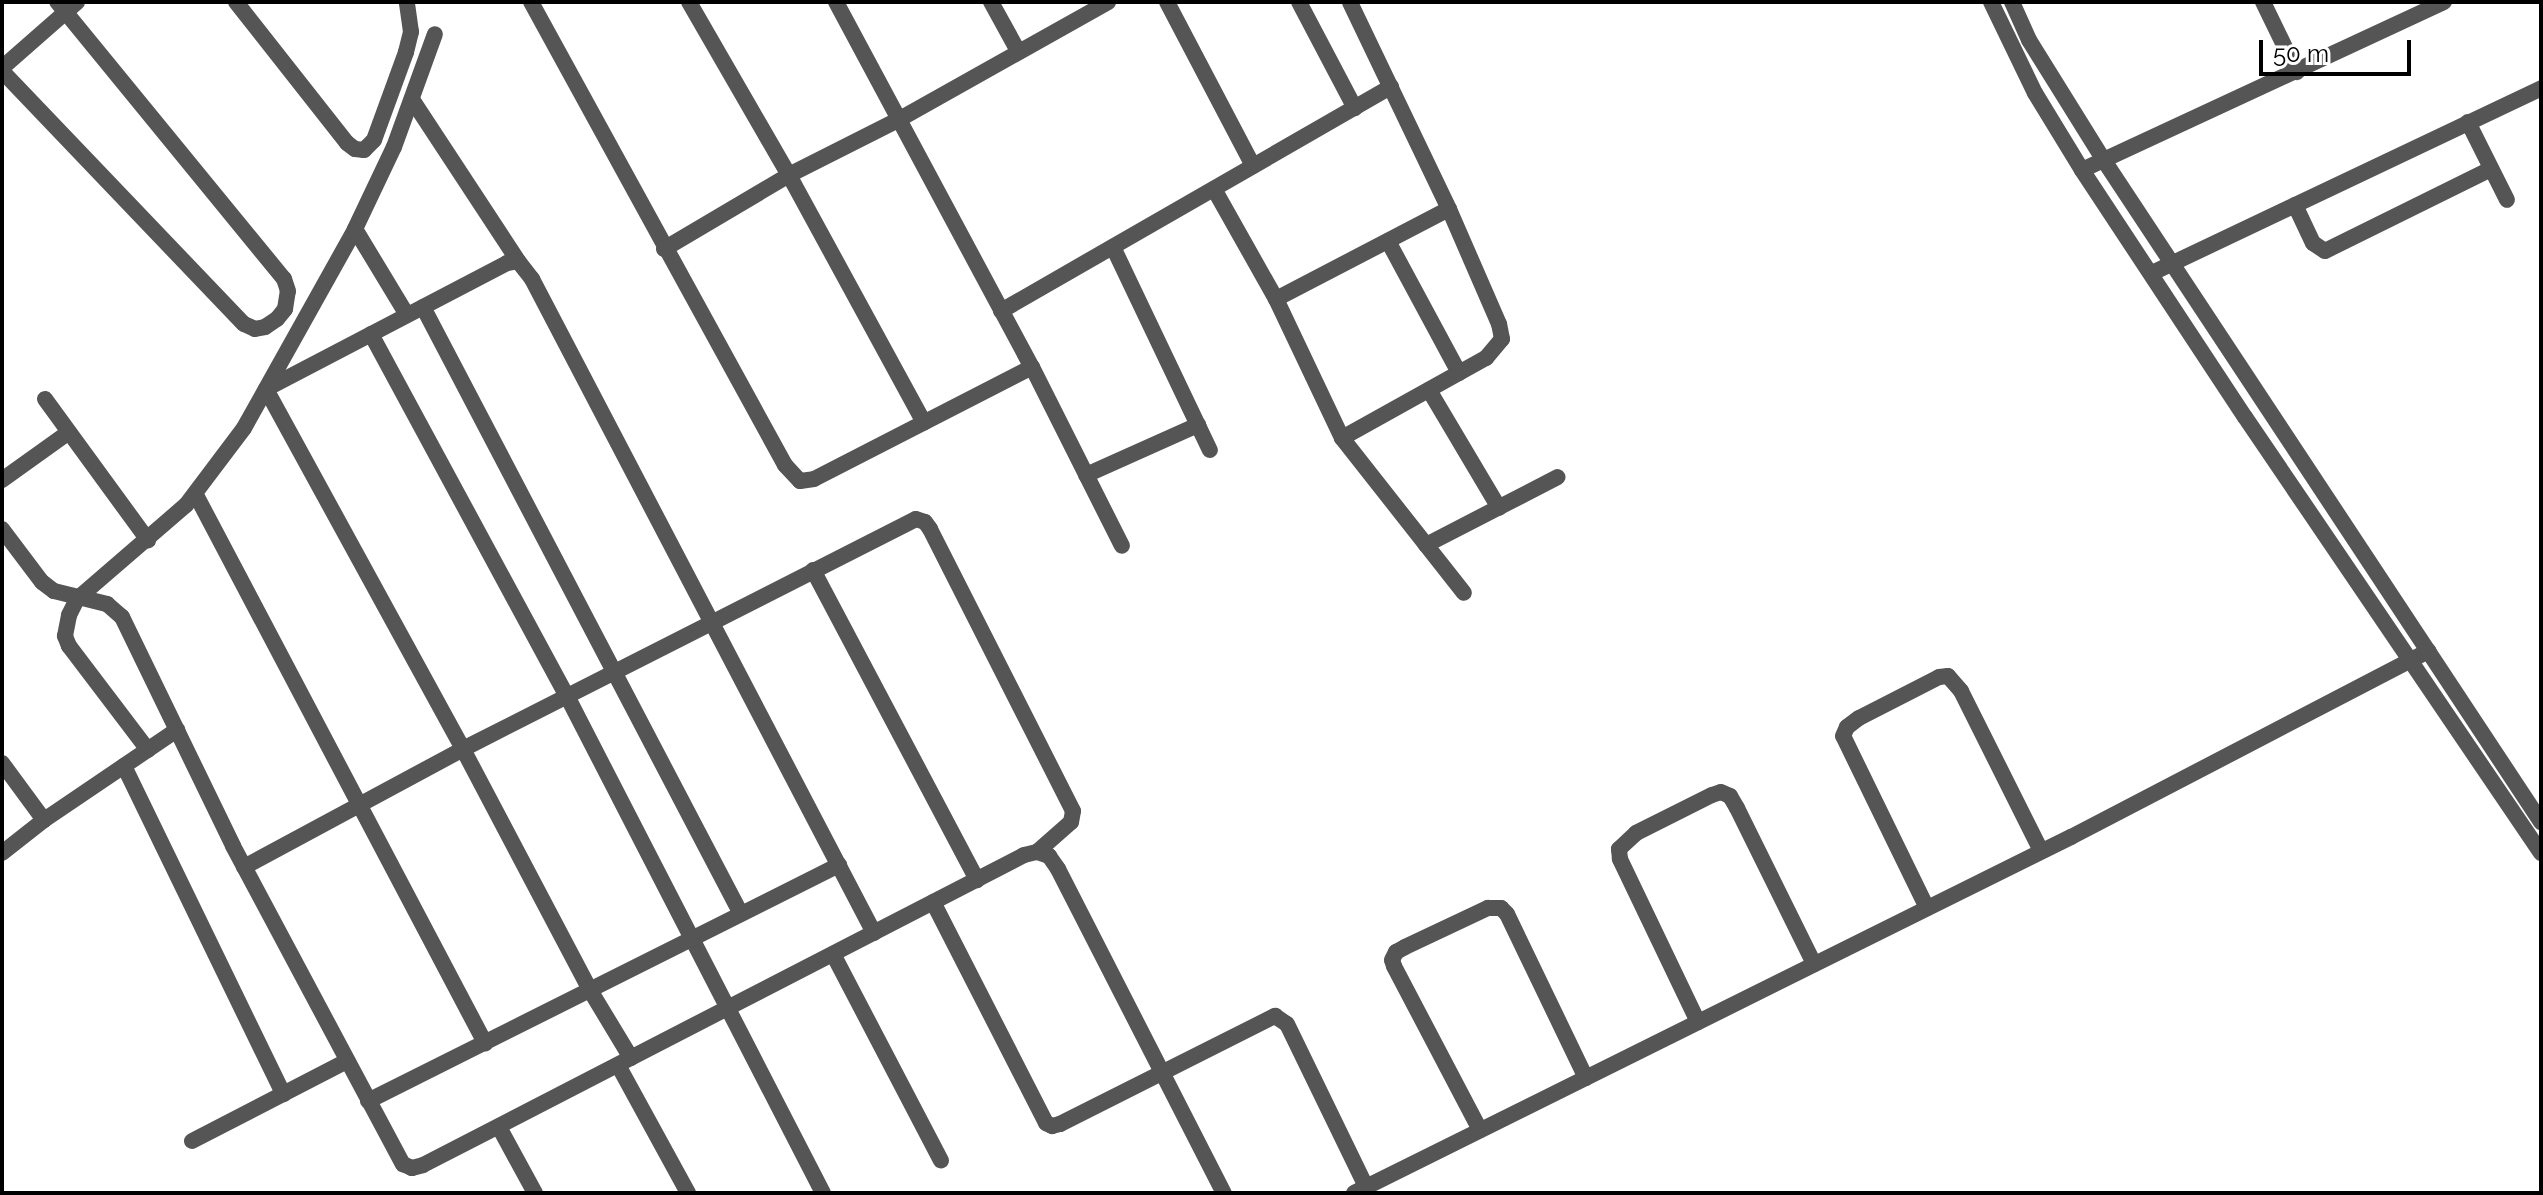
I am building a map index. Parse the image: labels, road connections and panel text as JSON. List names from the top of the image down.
{
  "scale_bar": "50 m"
}
